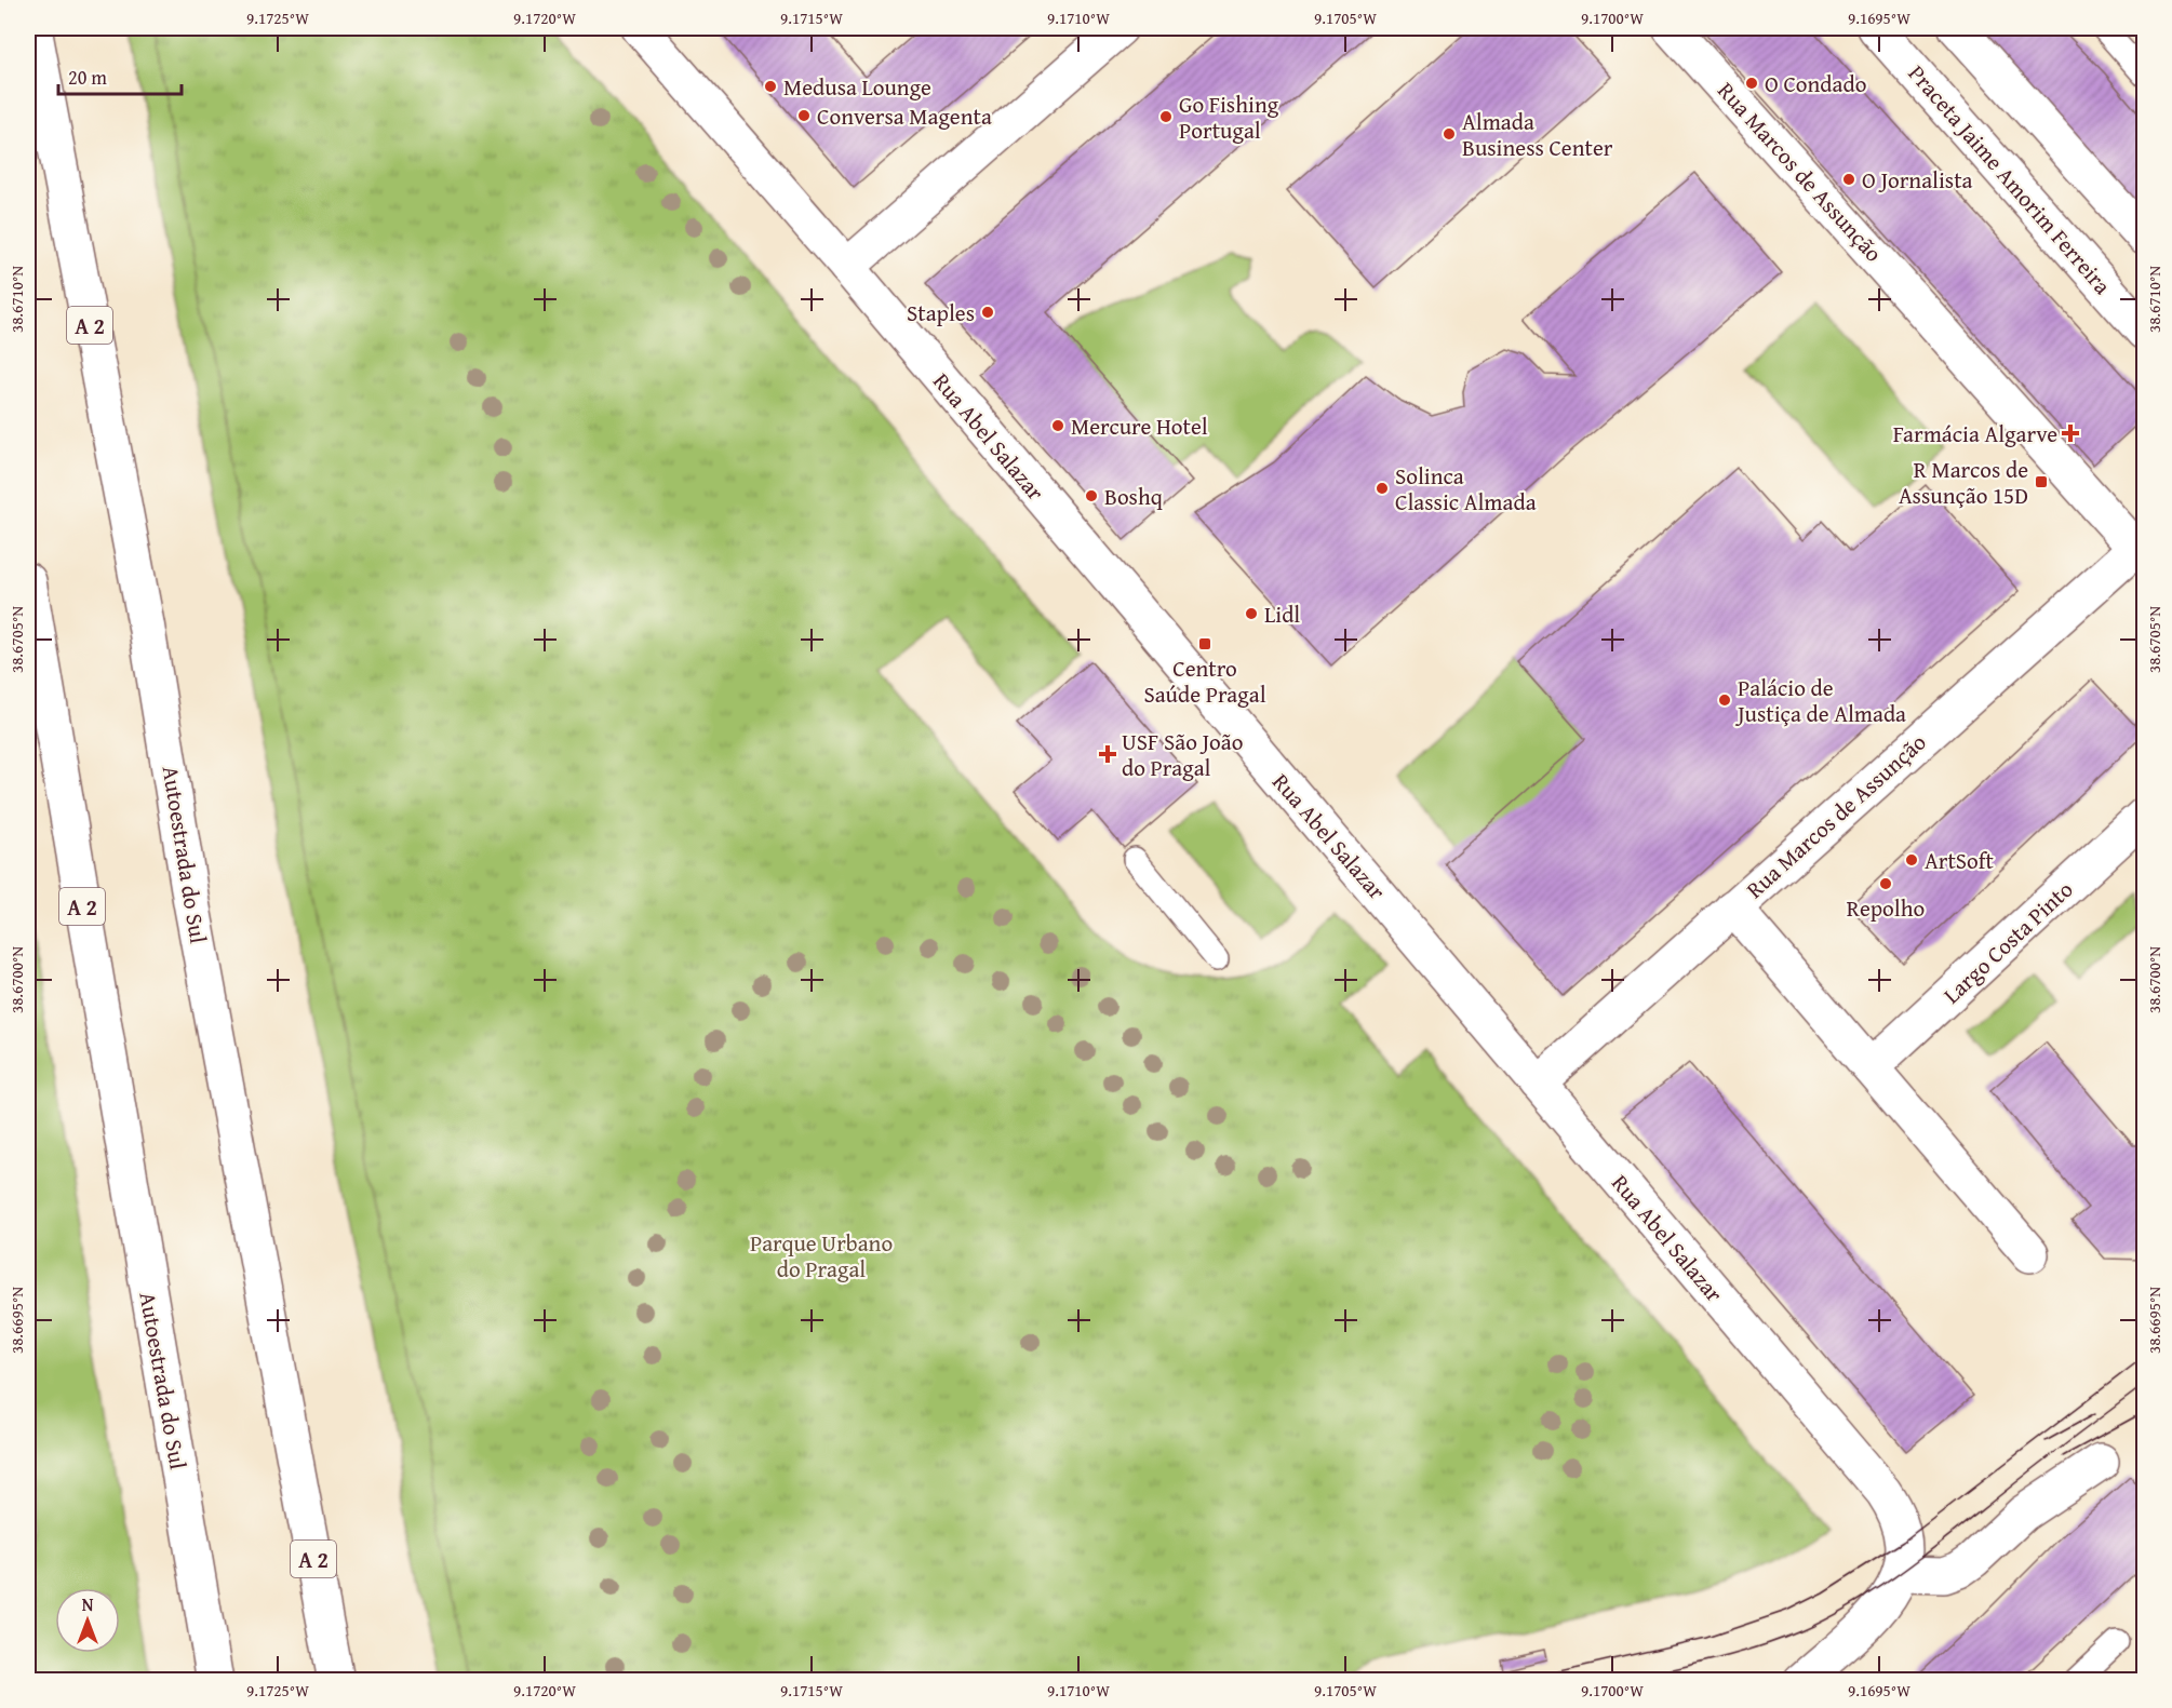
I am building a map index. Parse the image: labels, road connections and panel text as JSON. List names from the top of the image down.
{
  "streets": {
    "main road": [
      "Rua Marcos de Assunção",
      "Praceta Jaime Amorim Ferreira",
      "A 2",
      "Rua Abel Salazar",
      "Autoestrada do Sul",
      "Largo Costa Pinto"
    ]
  },
  "crossings": [
    ["Rua Marcos de Assunção", "Rua Abel Salazar"]
  ],
  "parks": ["Parque Urbano do Pragal"],
  "places": {
    "other": [
      "O Condado",
      "Medusa Lounge",
      "Conversa Magenta",
      "Go Fishing Portugal",
      "Almada Business Center",
      "O Jornalista",
      "Staples",
      "Mercure Hotel",
      "Solinca Classic Almada",
      "Boshq",
      "Lidl",
      "Palácio de Justiça de Almada",
      "ArtSoft",
      "Repolho"
    ],
    "health": ["Farmácia Algarve", "USF São João do Pragal"],
    "transit": ["R Marcos de Assunção 15D", "Centro Saúde Pragal"]
  },
  "scale_bar": "20 m",
  "north": "top",
  "coordinates": [
    "9.1725°W",
    "9.1720°W",
    "9.1715°W",
    "9.1710°W",
    "9.1705°W",
    "9.1700°W",
    "9.1695°W",
    "38.6710°N",
    "38.6705°N",
    "38.6700°N",
    "38.6695°N"
  ]
}
